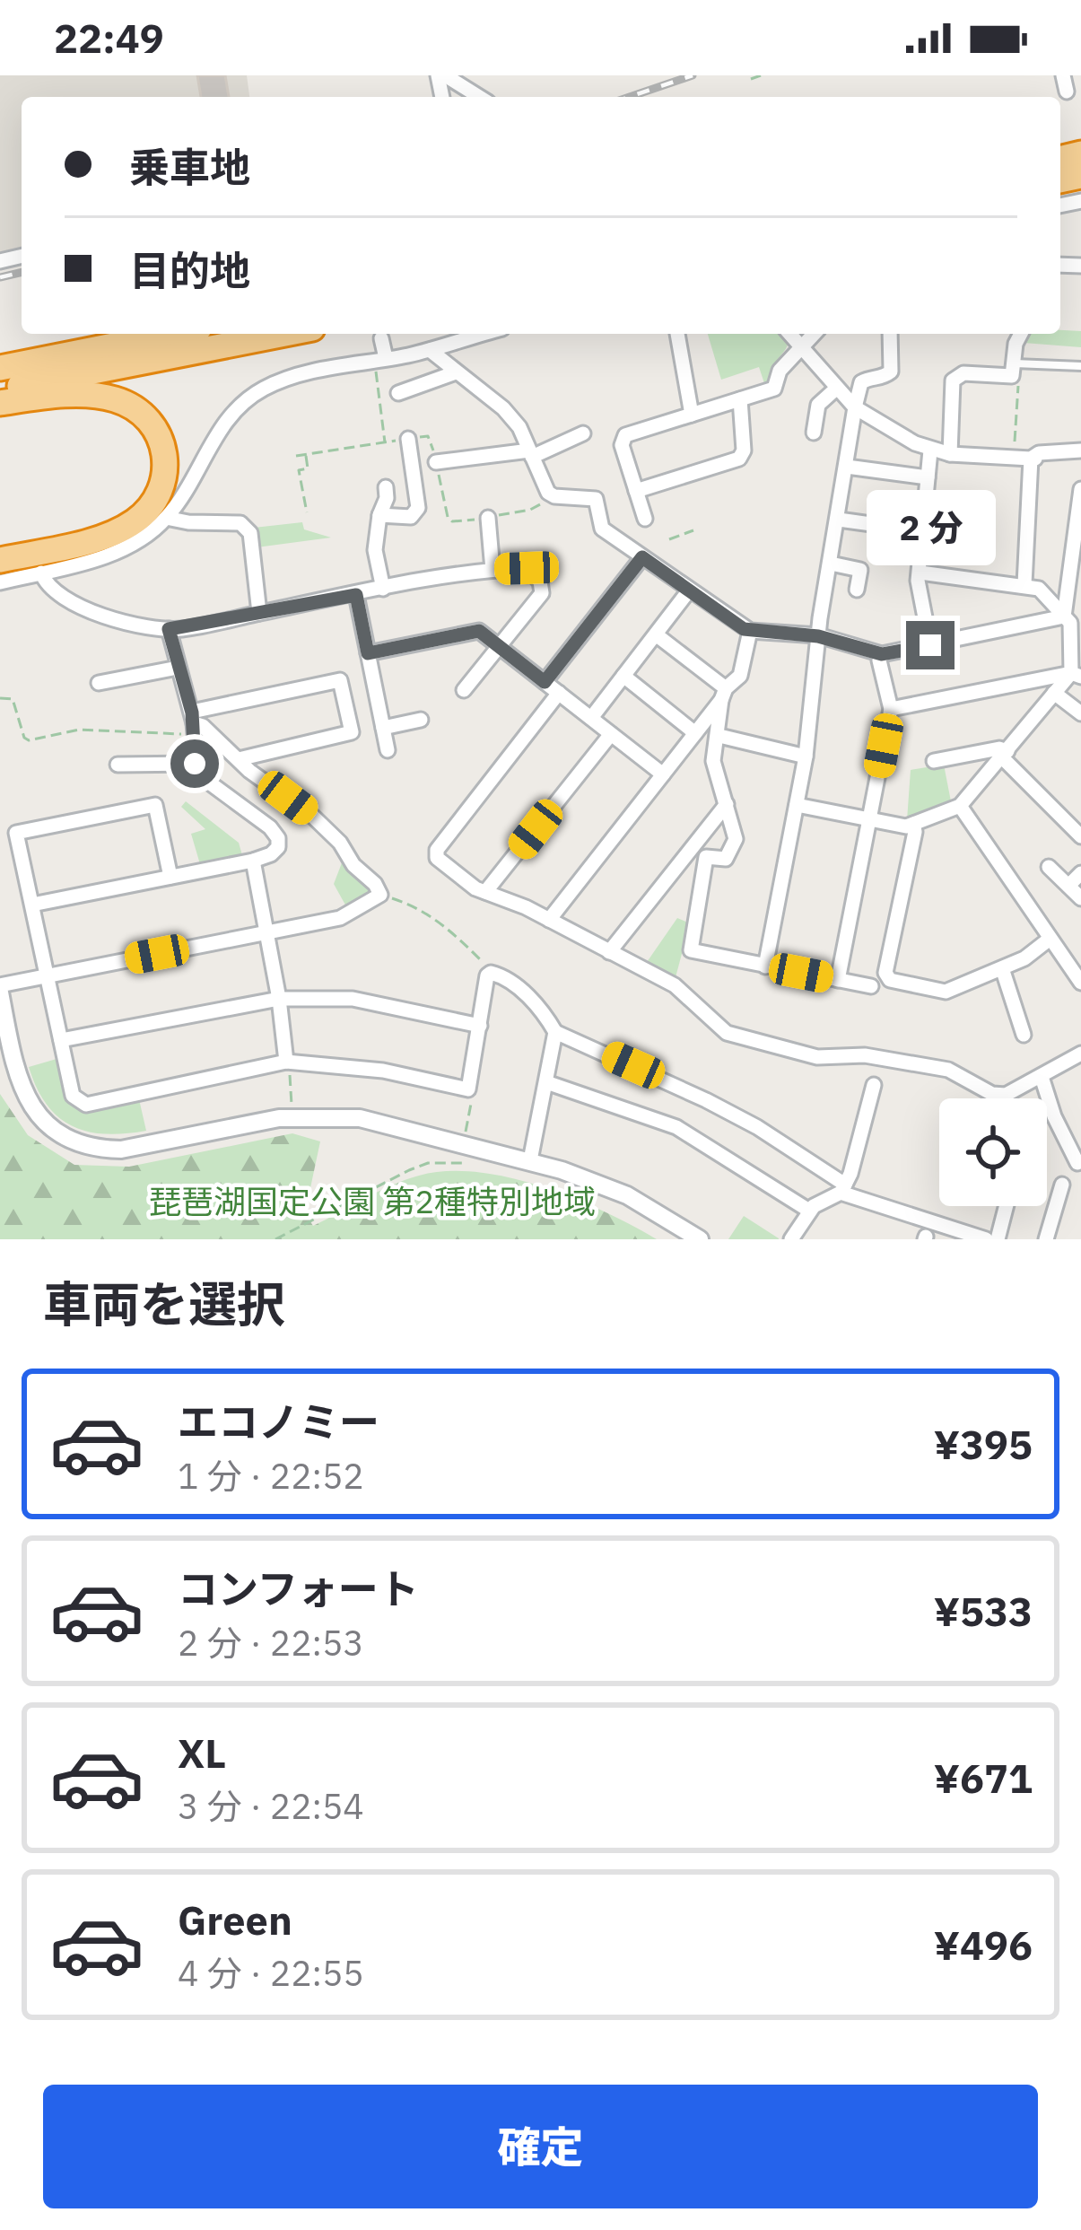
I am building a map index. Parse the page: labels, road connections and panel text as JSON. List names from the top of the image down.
{
  "parks": ["琵琶湖国定公園 第2種特別地域"],
  "page": {
    "status": "22:49",
    "banner": ["乗車地", "目的地"],
    "bubble": "2 分",
    "heading": "車両を選択",
    "list": [
      {
        "name": "エコノミー",
        "note": "1 分 · 22:52",
        "value": "¥395"
      },
      {
        "name": "コンフォート",
        "note": "2 分 · 22:53",
        "value": "¥533"
      },
      {
        "name": "XL",
        "note": "3 分 · 22:54",
        "value": "¥671"
      },
      {
        "name": "Green",
        "note": "4 分 · 22:55",
        "value": "¥496"
      }
    ],
    "buttons": "確定"
  }
}
